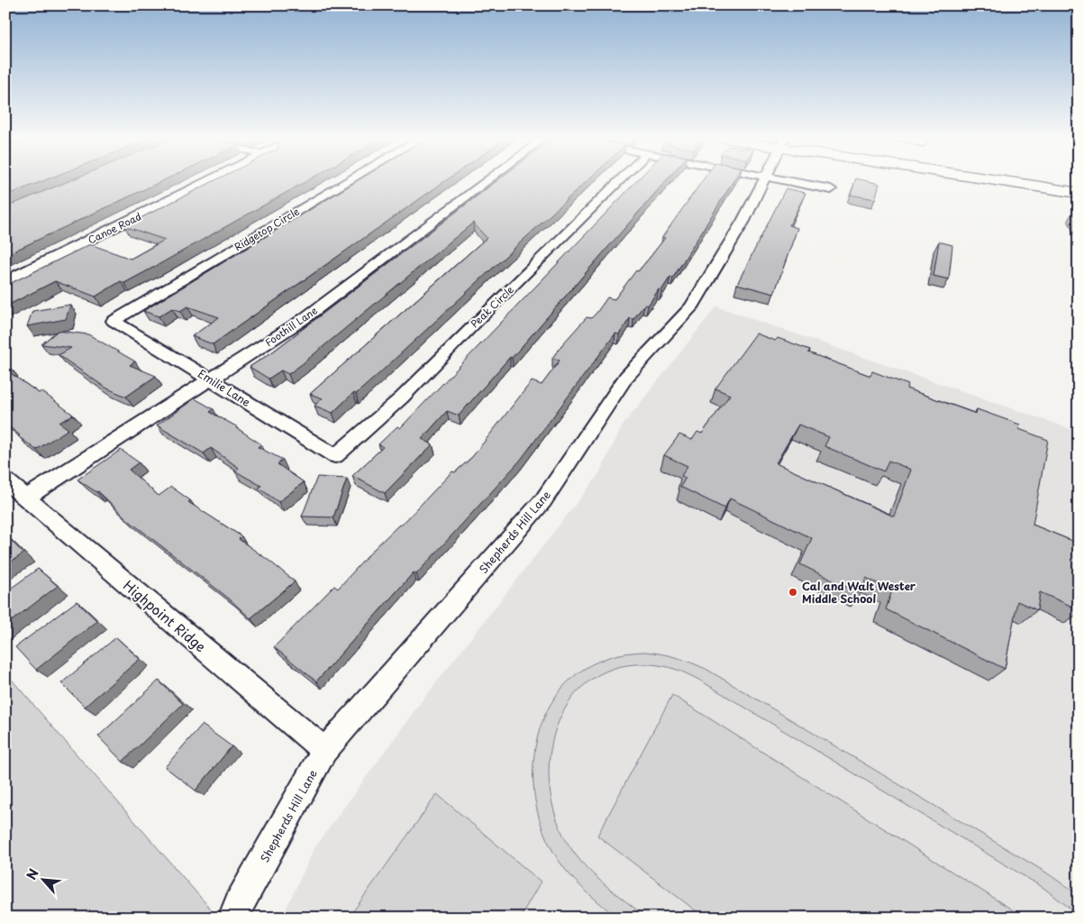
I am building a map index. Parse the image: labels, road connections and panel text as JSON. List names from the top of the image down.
{
  "streets": {
    "street": [
      "Canoe Road",
      "Ridgetop Circle",
      "Peak Circle",
      "Foothill Lane",
      "Emilie Lane",
      "Shepherds Hill Lane",
      "Highpoint Ridge"
    ]
  },
  "crossings": [
    ["Ridgetop Circle", "Emilie Lane"],
    ["Peak Circle", "Emilie Lane"],
    ["Foothill Lane", "Emilie Lane"],
    ["Foothill Lane", "Highpoint Ridge"],
    ["Shepherds Hill Lane", "Highpoint Ridge"]
  ],
  "places": ["Cal and Walt Wester Middle School"],
  "north": "top left"
}
